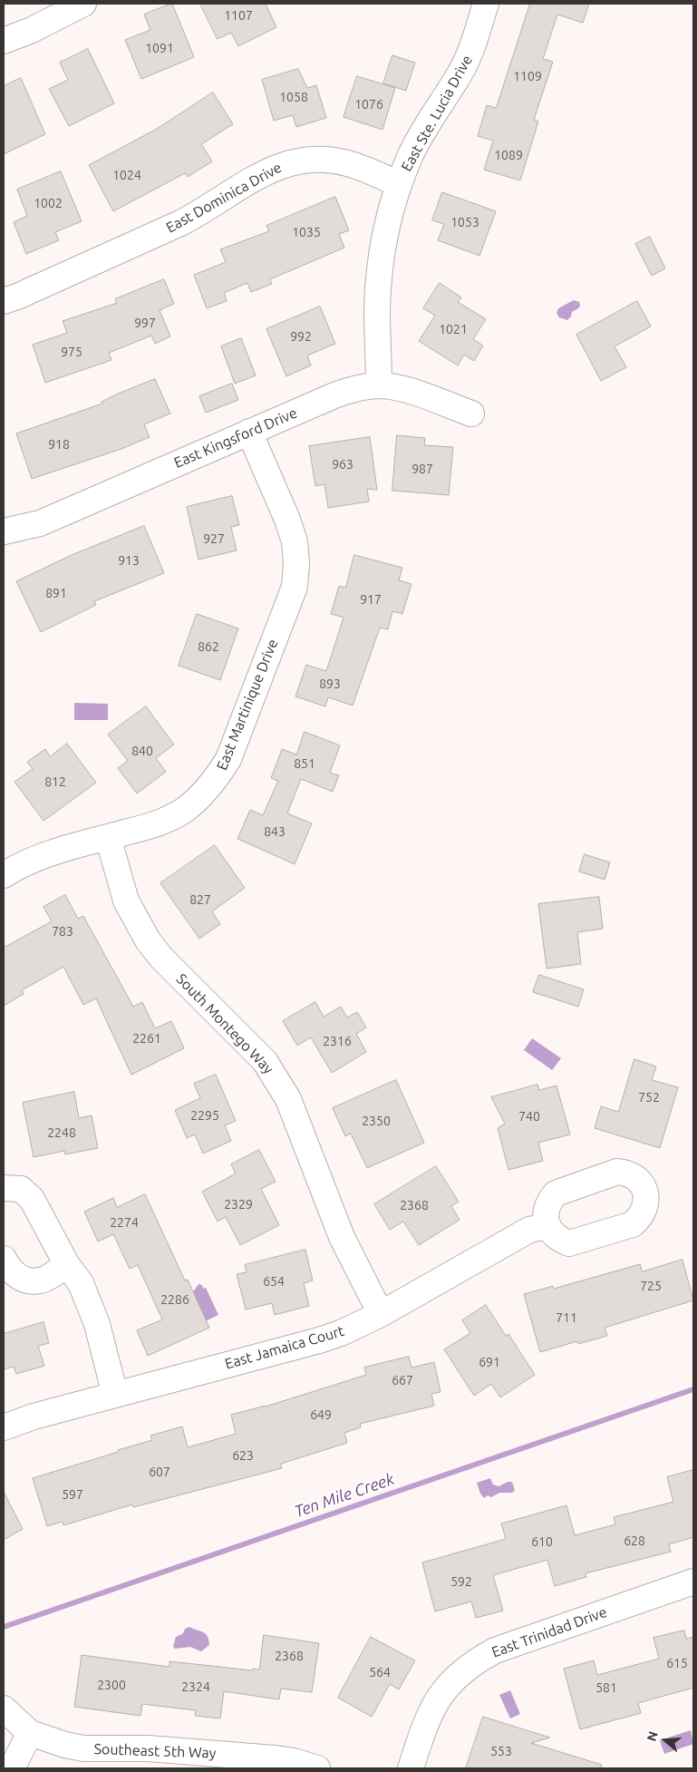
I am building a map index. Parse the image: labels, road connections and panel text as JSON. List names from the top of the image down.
{
  "streets": {
    "street": [
      "East Ste. Lucia Drive",
      "East Dominica Drive",
      "East Kingsford Drive",
      "East Martinique Drive",
      "South Montego Way",
      "East Jamaica Court",
      "East Trinidad Drive",
      "Southeast 5th Way"
    ]
  },
  "crossings": [
    ["East Ste. Lucia Drive", "East Dominica Drive"],
    ["East Ste. Lucia Drive", "East Kingsford Drive"],
    ["East Kingsford Drive", "East Martinique Drive"],
    ["East Martinique Drive", "South Montego Way"],
    ["South Montego Way", "East Jamaica Court"]
  ],
  "water": ["Ten Mile Creek"],
  "house_numbers": [
    "1107",
    "1091",
    "1109",
    "1058",
    "1076",
    "1089",
    "1024",
    "1002",
    "1053",
    "1035",
    "997",
    "1021",
    "992",
    "975",
    "918",
    "963",
    "987",
    "927",
    "913",
    "891",
    "917",
    "862",
    "893",
    "840",
    "851",
    "812",
    "843",
    "827",
    "783",
    "2261",
    "2316",
    "752",
    "2295",
    "740",
    "2350",
    "2248",
    "2329",
    "2368",
    "2274",
    "654",
    "725",
    "2286",
    "711",
    "691",
    "667",
    "649",
    "623",
    "607",
    "597",
    "628",
    "610",
    "592",
    "2368",
    "615",
    "564",
    "2300",
    "2324",
    "581",
    "553"
  ],
  "north": "left"
}
